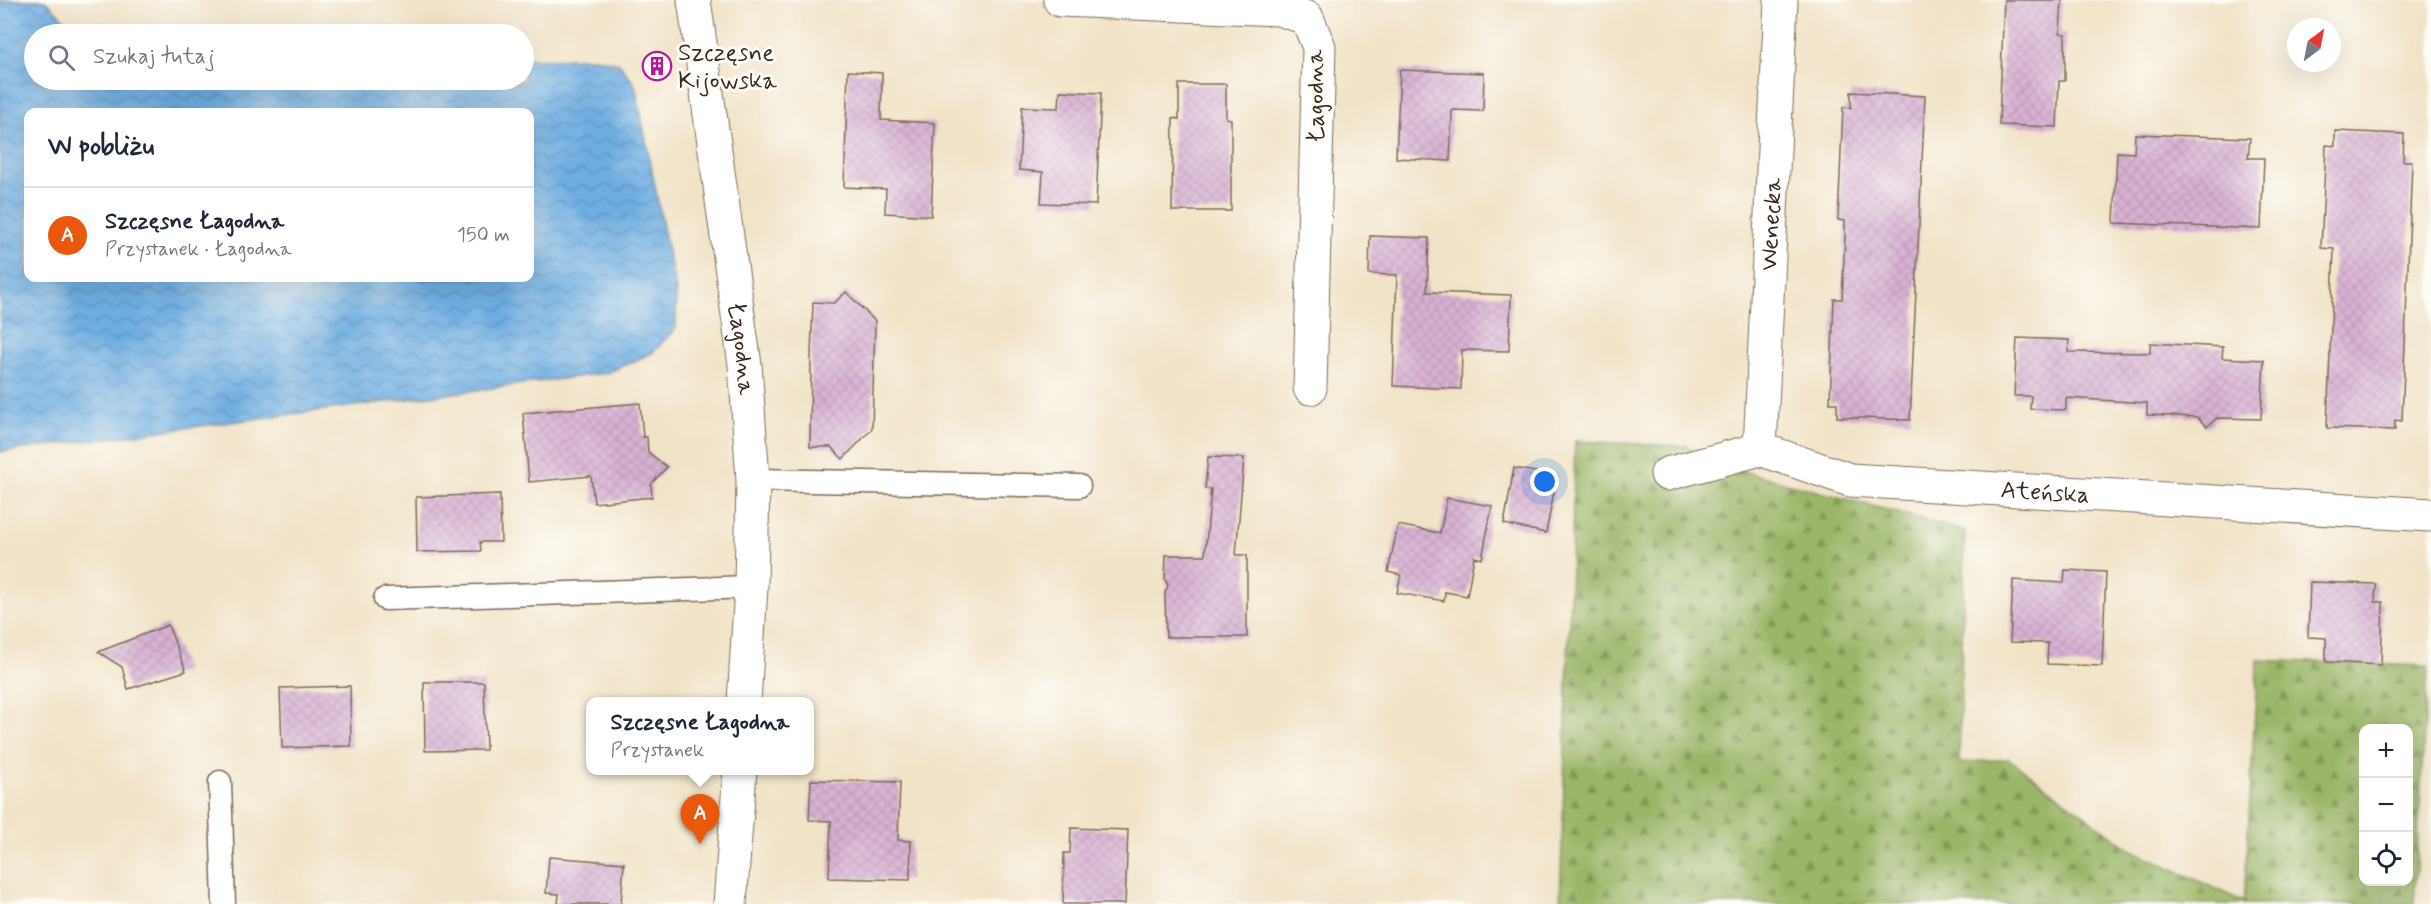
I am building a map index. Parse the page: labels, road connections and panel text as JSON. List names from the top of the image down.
{
  "streets": {
    "street": ["Łagodna", "Wenecka", "Ateńska"]
  },
  "crossings": [
    ["Wenecka", "Ateńska"]
  ],
  "places": {
    "building": ["Szczęsne Kijowska"]
  },
  "north": "top right",
  "page": {
    "search": "Szukaj tutaj",
    "heading": "W pobliżu",
    "list": [
      {
        "mark": "A",
        "name": "Szczęsne Łagodna",
        "note": "Przystanek · Łagodna",
        "value": "150 m"
      }
    ],
    "popup": ["Szczęsne Łagodna", "Przystanek"],
    "map_buttons": ["+", "−"],
    "pins": "A"
  }
}
